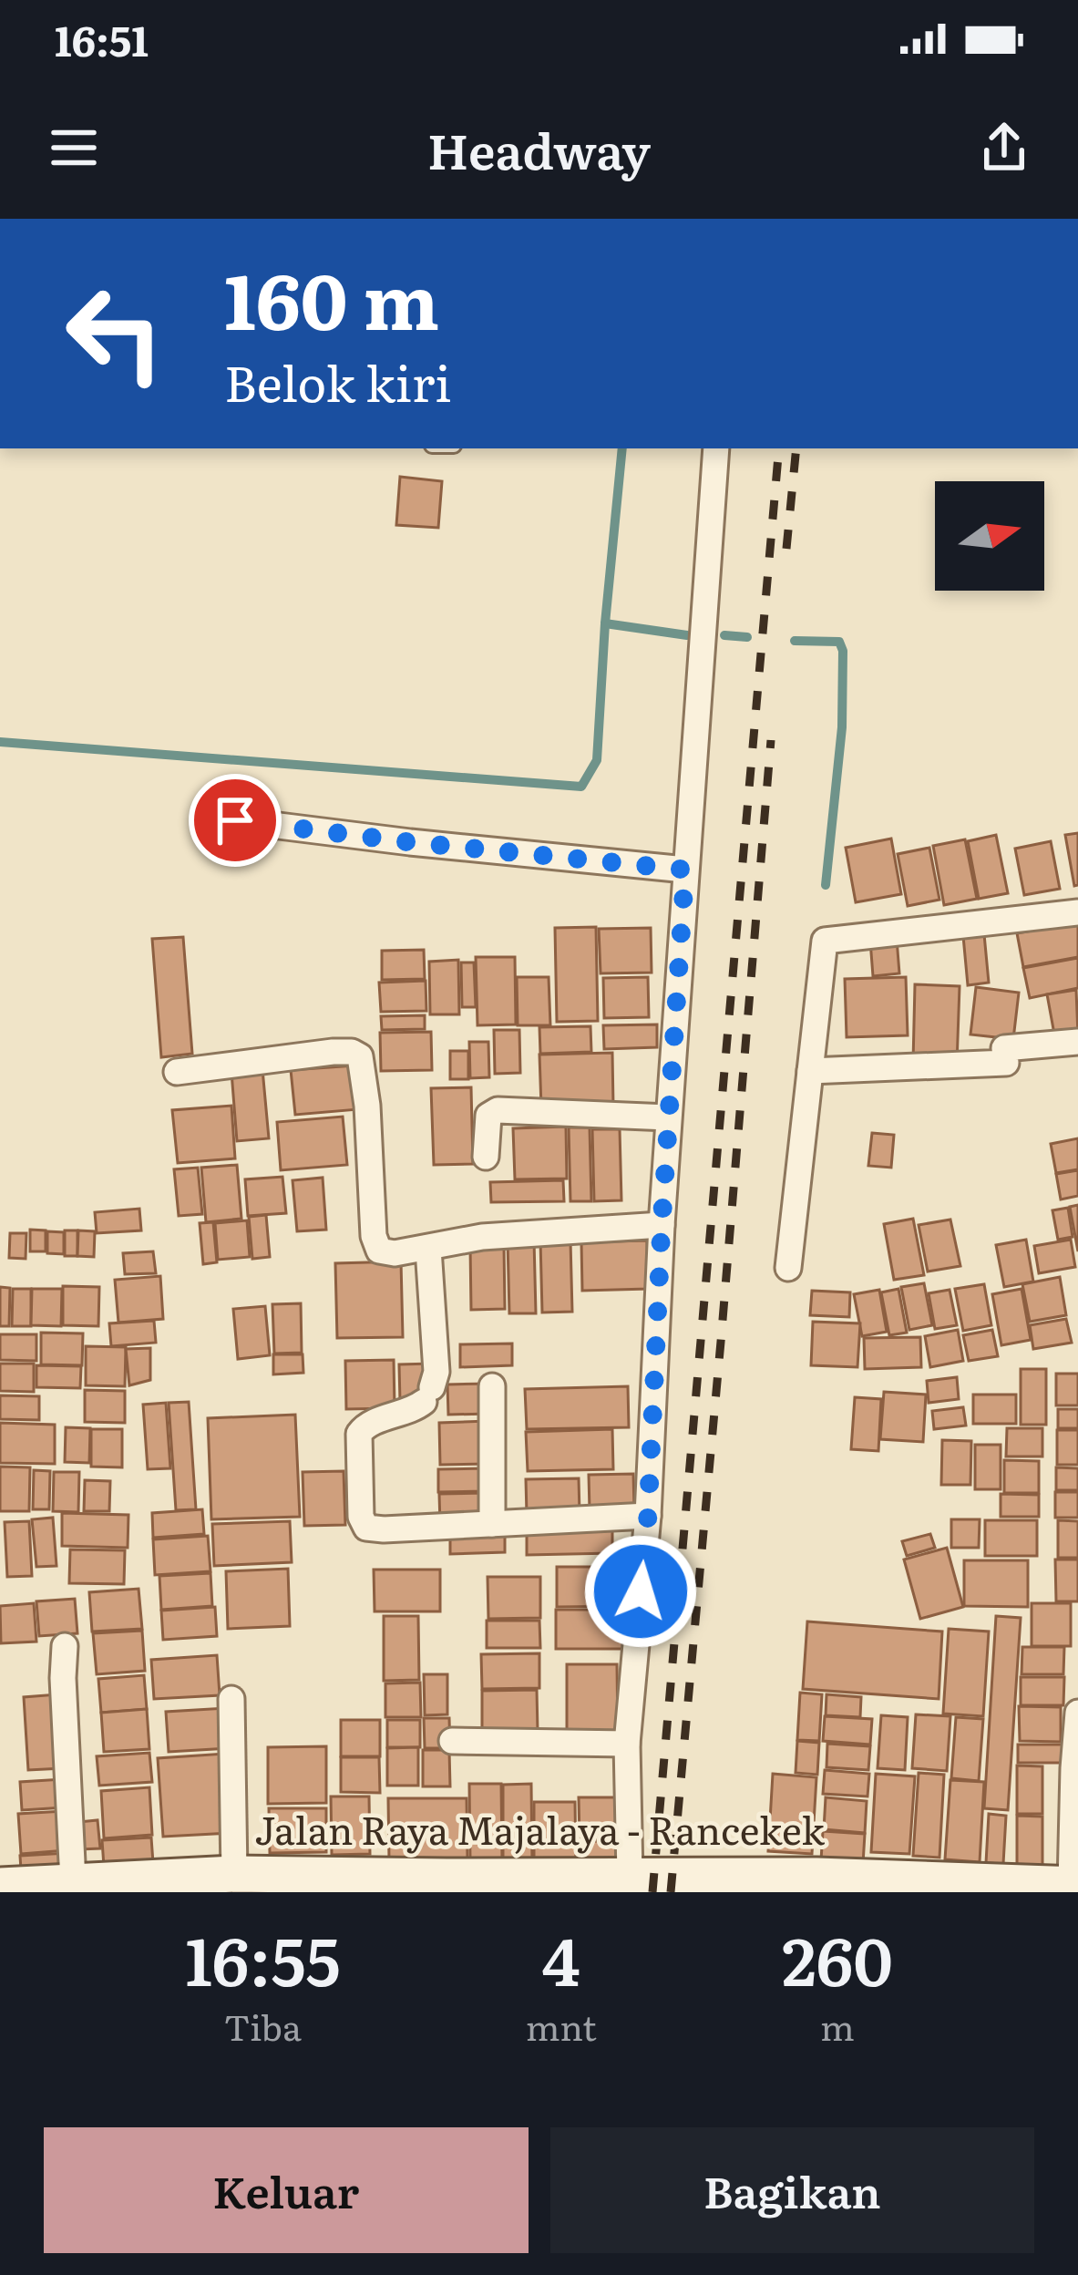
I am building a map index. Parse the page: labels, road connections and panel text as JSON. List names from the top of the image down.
{
  "streets": {
    "main road": ["Jalan Raya Majalaya - Rancekek"]
  },
  "north": "right",
  "page": {
    "status": "16:51",
    "header": "Headway",
    "turn": ["160 m", "Belok kiri"],
    "eta": [
      "16:55",
      "Tiba",
      "4",
      "mnt",
      "260",
      "m"
    ],
    "buttons": ["Keluar", "Bagikan"]
  }
}
